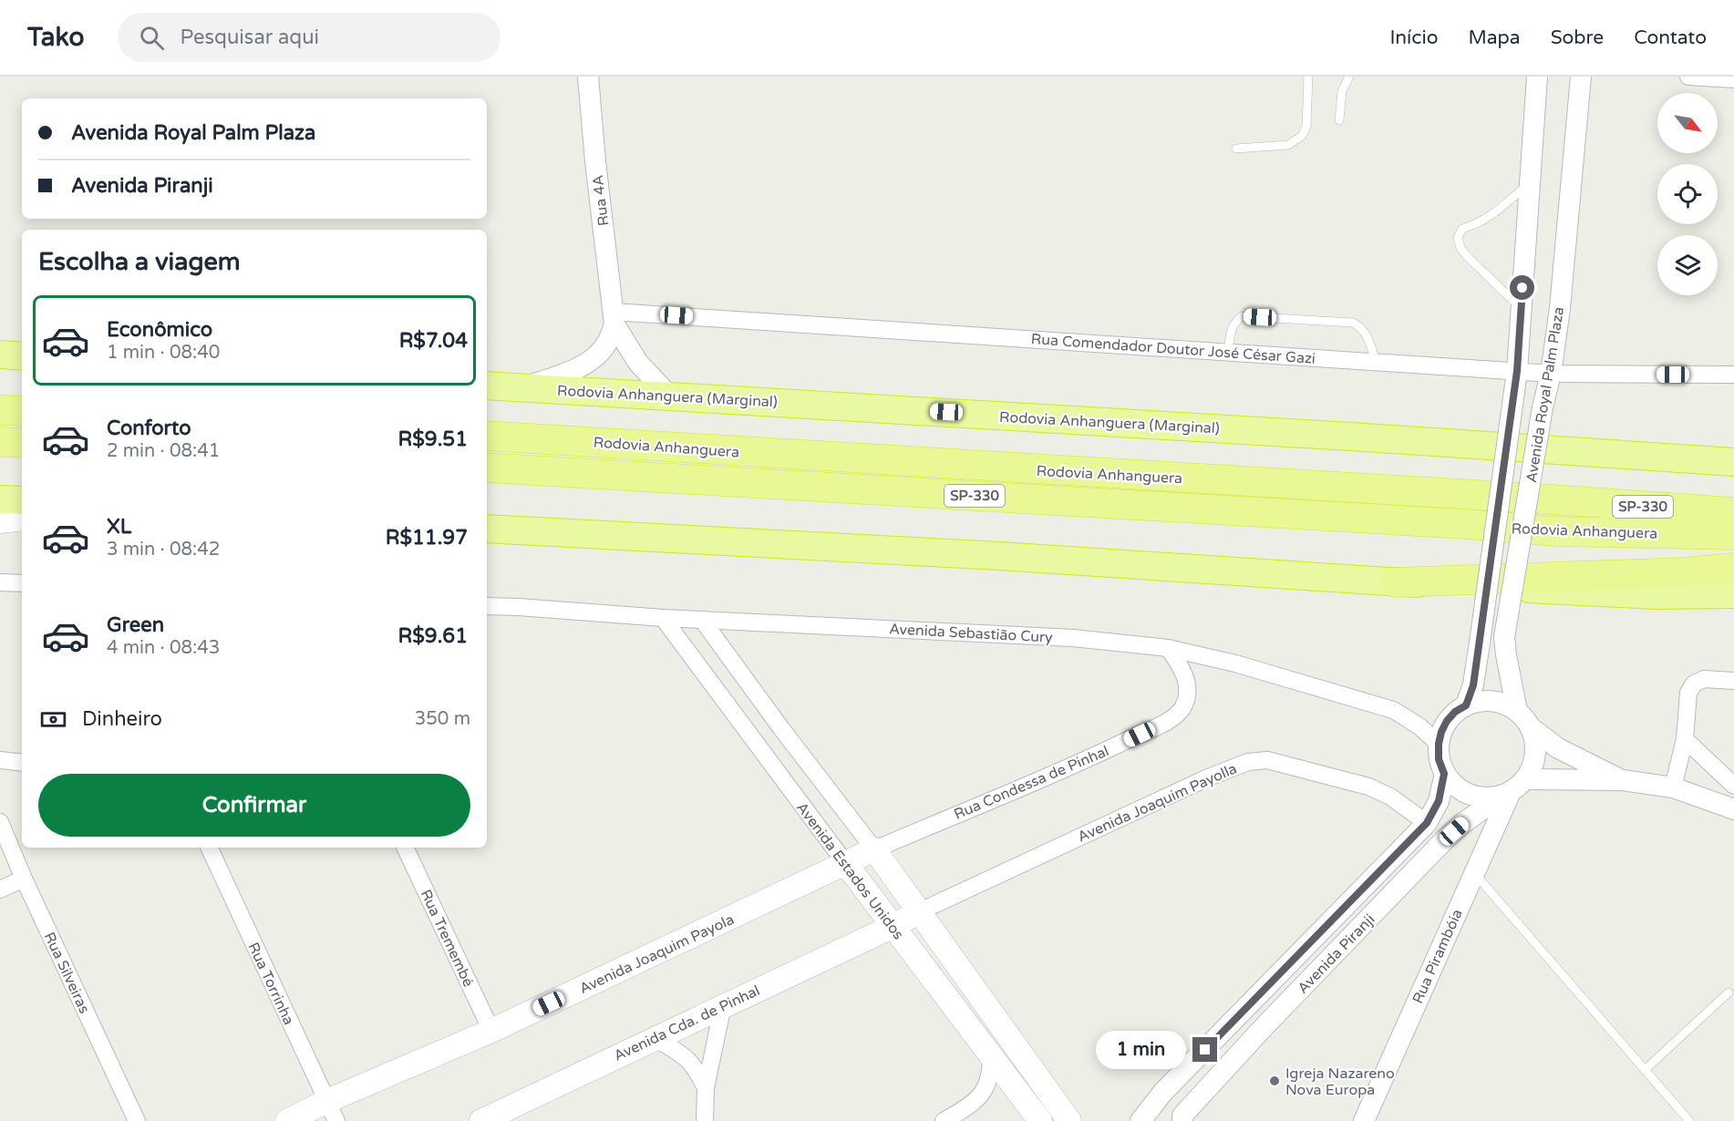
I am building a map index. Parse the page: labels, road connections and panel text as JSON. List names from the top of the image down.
{
  "streets": {
    "highway": ["Rodovia Anhanguera (Marginal)", "Rodovia Anhanguera", "SP-330"],
    "main road": [
      "Rua Condessa de Pinhal",
      "Avenida Joaquim Payolla",
      "Avenida Estados Unidos",
      "Avenida Joaquim Payola",
      "Avenida Cda. de Pinhal"
    ],
    "street": [
      "Rua 4A",
      "Rua Comendador Doutor José César Gazi",
      "Avenida Royal Palm Plaza",
      "Avenida Sebastião Cury",
      "Rua Tremembé",
      "Avenida Piranji",
      "Rua Pirambóia",
      "Rua Silveiras",
      "Rua Torrinha"
    ]
  },
  "crossings": [
    ["Rua 4A", "Rua Comendador Doutor José César Gazi"],
    ["Rua 4A", "Rodovia Anhanguera (Marginal)"],
    ["Rua Comendador Doutor José César Gazi", "Avenida Royal Palm Plaza"],
    ["Avenida Royal Palm Plaza", "Avenida Sebastião Cury"],
    ["Avenida Royal Palm Plaza", "Avenida Piranji"],
    ["Avenida Royal Palm Plaza", "Rua Pirambóia"],
    ["Avenida Sebastião Cury", "Rua Condessa de Pinhal"],
    ["Avenida Sebastião Cury", "Avenida Estados Unidos"],
    ["Avenida Sebastião Cury", "Avenida Piranji"],
    ["Avenida Sebastião Cury", "Rua Pirambóia"],
    ["Rua Condessa de Pinhal", "Avenida Estados Unidos"],
    ["Rua Condessa de Pinhal", "Avenida Joaquim Payola"],
    ["Avenida Joaquim Payolla", "Avenida Estados Unidos"],
    ["Avenida Joaquim Payolla", "Avenida Piranji"],
    ["Avenida Joaquim Payolla", "Avenida Cda. de Pinhal"],
    ["Avenida Estados Unidos", "Avenida Joaquim Payola"],
    ["Avenida Estados Unidos", "Avenida Cda. de Pinhal"],
    ["Rua Tremembé", "Avenida Joaquim Payola"],
    ["Avenida Joaquim Payola", "Rua Torrinha"],
    ["Avenida Piranji", "Rua Pirambóia"]
  ],
  "places": ["Igreja Nazareno Nova Europa"],
  "north": "bottom right",
  "page": {
    "header": "Tako",
    "search": "Pesquisar aqui",
    "nav": [
      "Início",
      "Mapa",
      "Sobre",
      "Contato"
    ],
    "banner": ["Avenida Royal Palm Plaza", "Avenida Piranji"],
    "heading": "Escolha a viagem",
    "list": [
      {
        "name": "Econômico",
        "note": "1 min · 08:40",
        "value": "R$7.04"
      },
      {
        "name": "Conforto",
        "note": "2 min · 08:41",
        "value": "R$9.51"
      },
      {
        "name": "XL",
        "note": "3 min · 08:42",
        "value": "R$11.97"
      },
      {
        "name": "Green",
        "note": "4 min · 08:43",
        "value": "R$9.61"
      }
    ],
    "pay": ["Dinheiro", "350 m"],
    "buttons": "Confirmar",
    "bubble": "1 min"
  }
}
